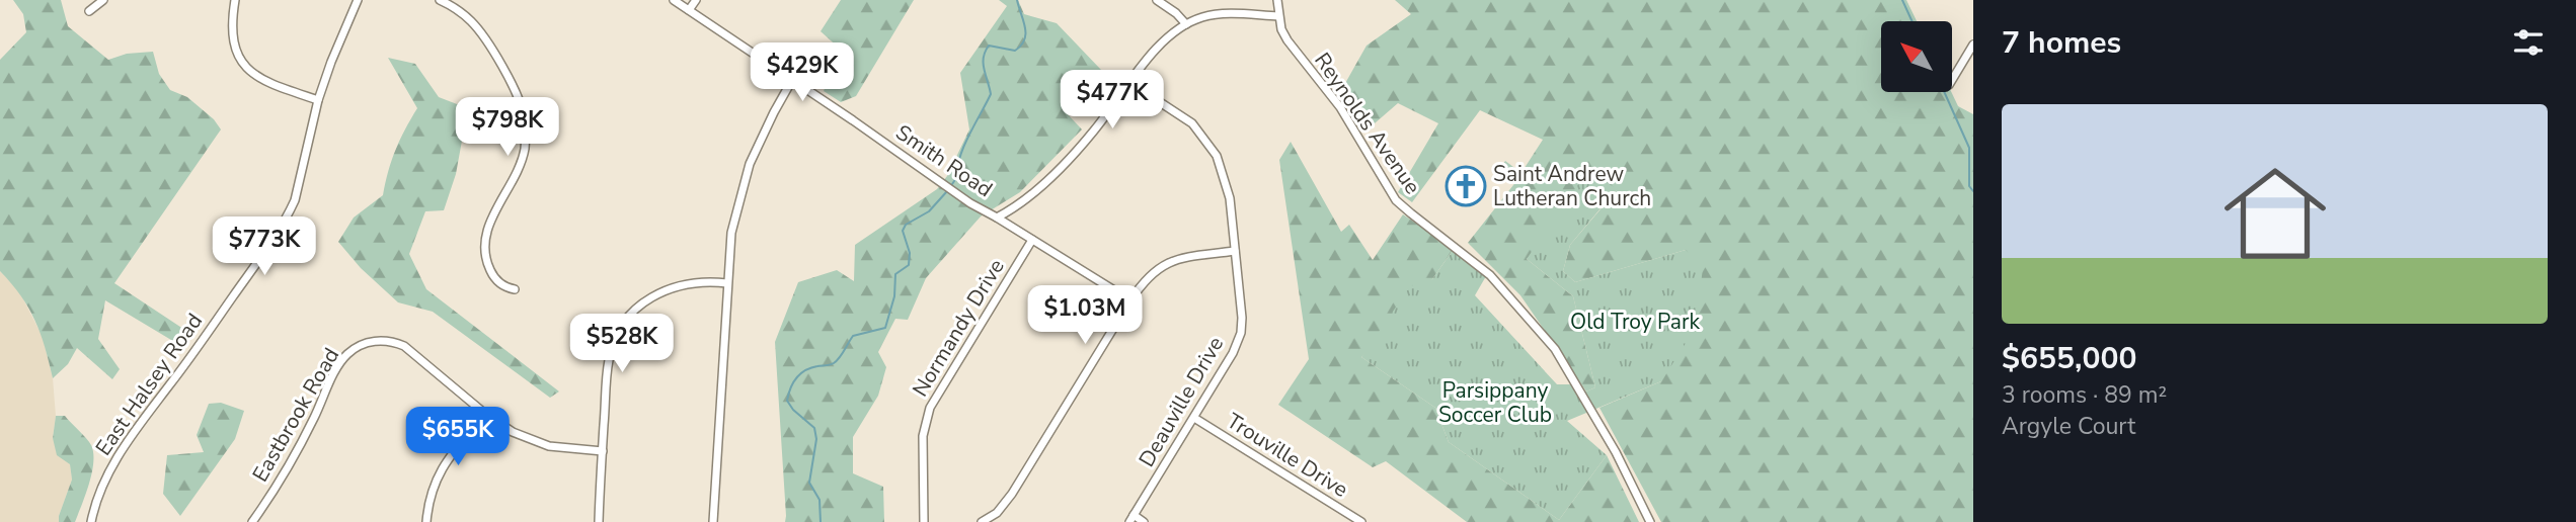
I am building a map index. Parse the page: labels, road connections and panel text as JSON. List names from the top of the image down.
{
  "streets": {
    "street": [
      "Reynolds Avenue",
      "Smith Road",
      "Normandy Drive",
      "East Halsey Road",
      "Deauville Drive",
      "Eastbrook Road",
      "Trouville Drive"
    ]
  },
  "crossings": [
    ["Reynolds Avenue", "Smith Road"],
    ["Smith Road", "Deauville Drive"],
    ["Deauville Drive", "Trouville Drive"]
  ],
  "parks": ["Old Troy Park", "Parsippany Soccer Club"],
  "places": {
    "church": ["Saint Andrew Lutheran Church"]
  },
  "north": "top left",
  "page": {
    "heading": "7 homes",
    "price": [
      "$429K",
      "$477K",
      "$798K",
      "$773K",
      "$1.03M",
      "$528K",
      "$655K"
    ],
    "list": [
      {
        "name": "$655,000",
        "note": "3 rooms · 89 m² · Argyle Court"
      }
    ]
  }
}
